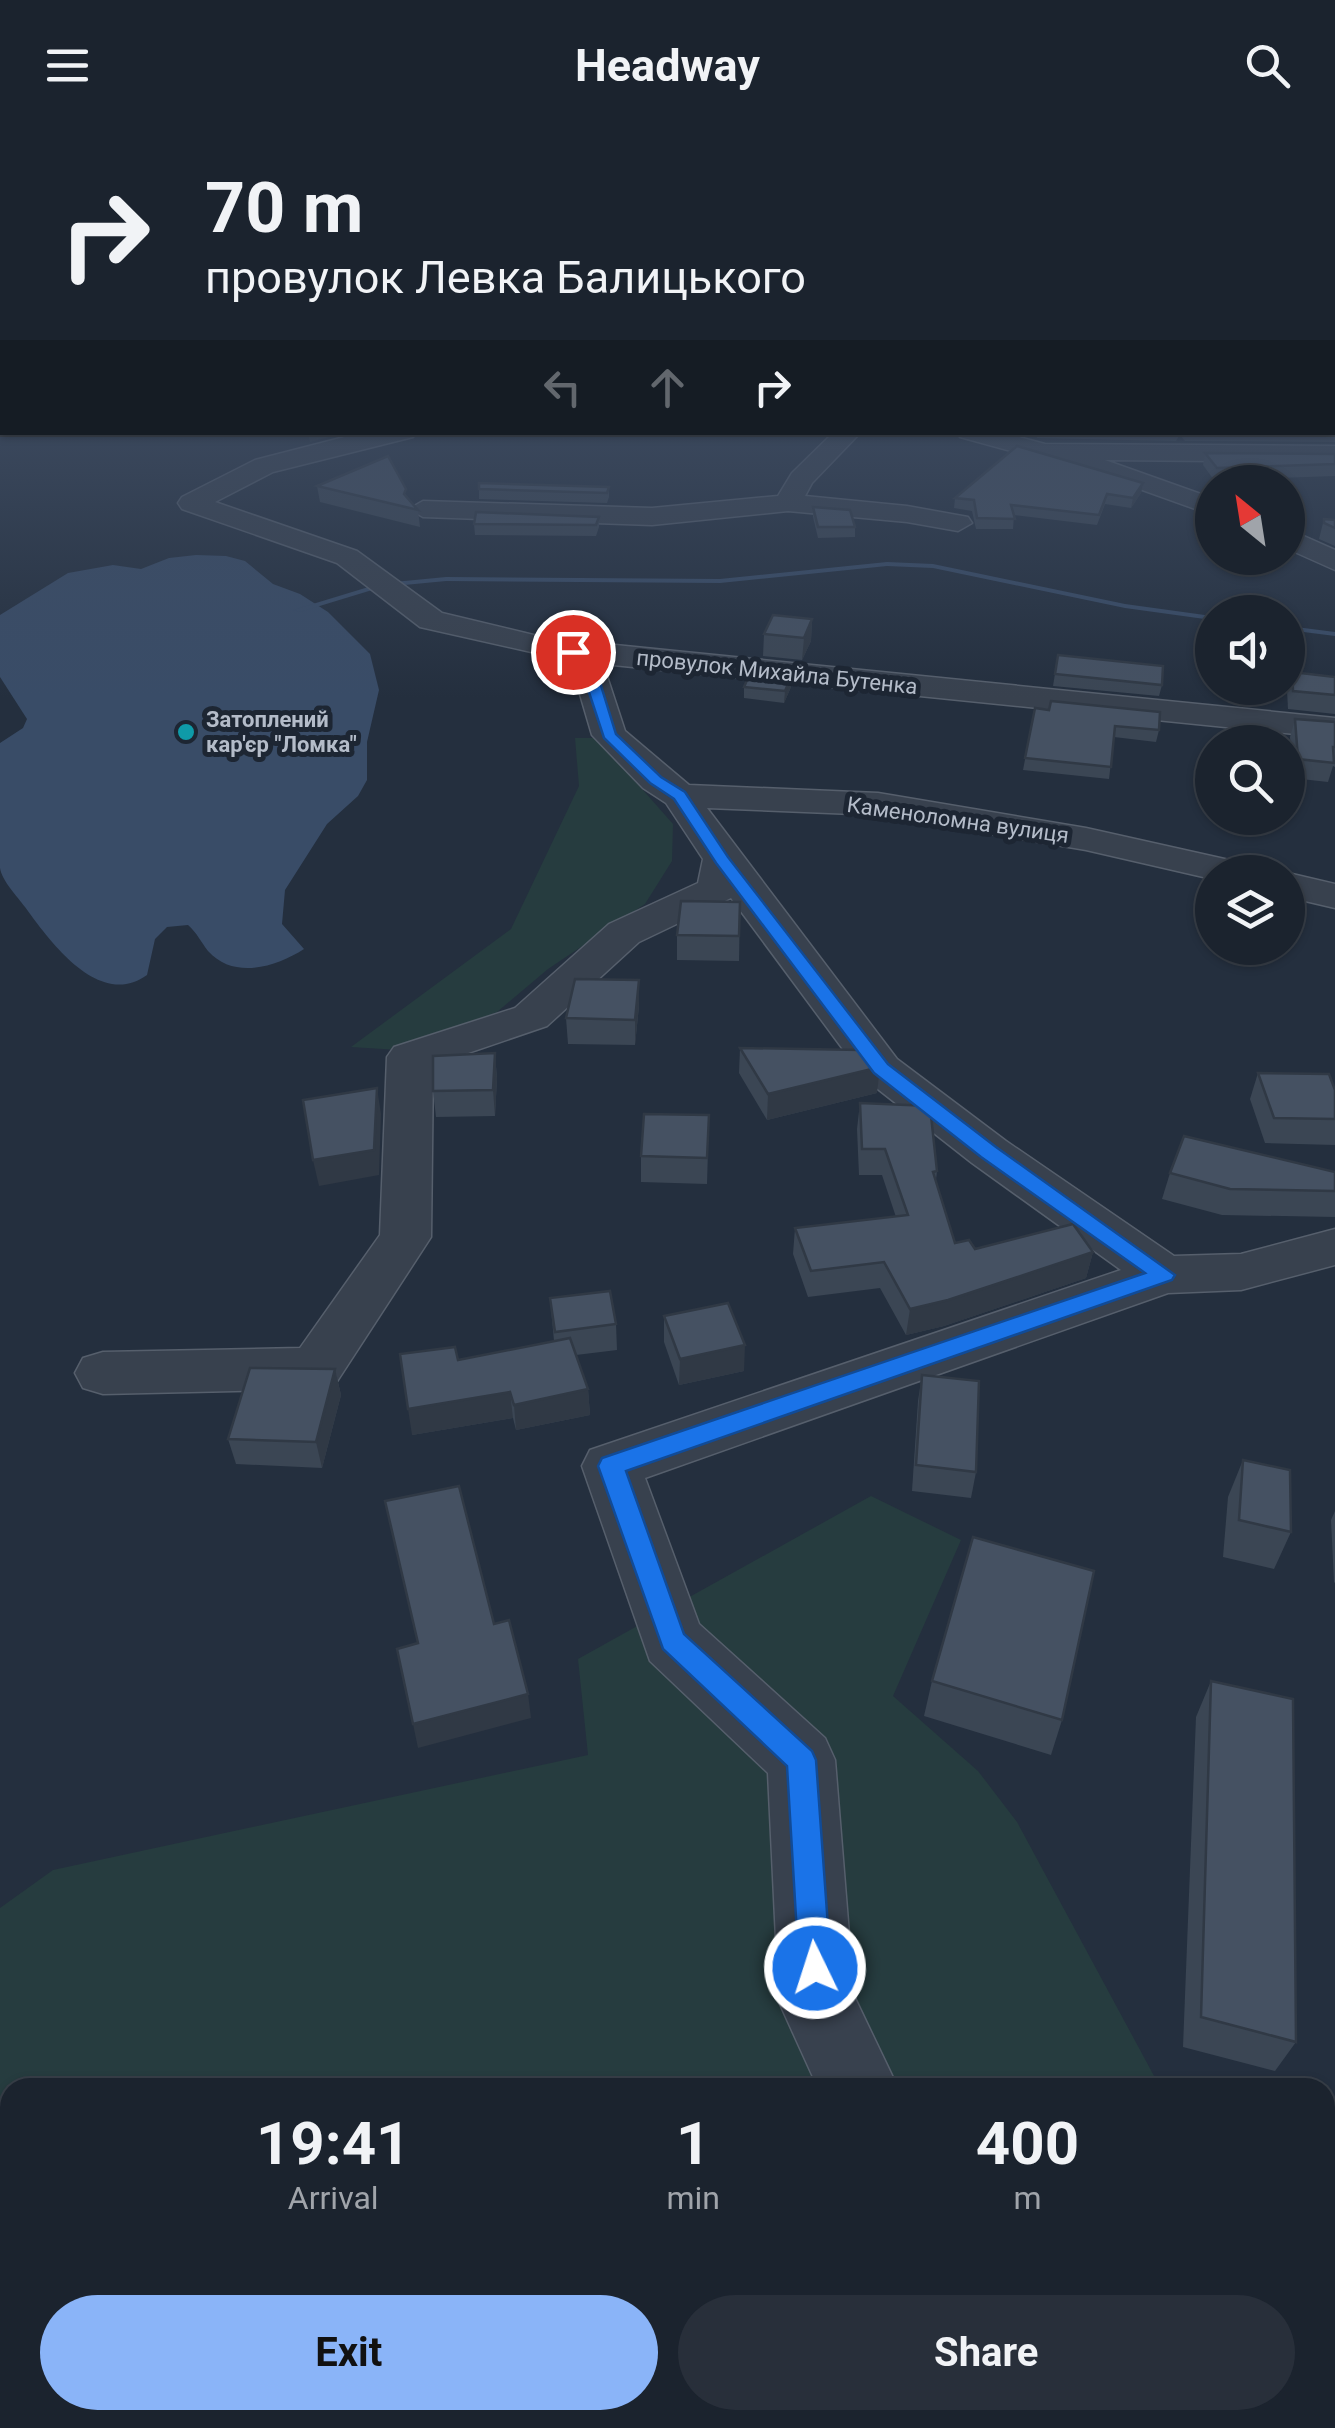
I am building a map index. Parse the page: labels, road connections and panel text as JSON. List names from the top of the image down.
{
  "streets": {
    "street": ["провулок Михайла Бутенка", "Каменоломна вулиця"]
  },
  "places": ["Затоплений кар'єр \"Ломка\""],
  "north": "top left",
  "page": {
    "header": "Headway",
    "turn": ["70 m", "провулок Левка Балицького"],
    "eta": [
      "19:41",
      "Arrival",
      "1",
      "min",
      "400",
      "m"
    ],
    "buttons": ["Exit", "Share"]
  }
}
